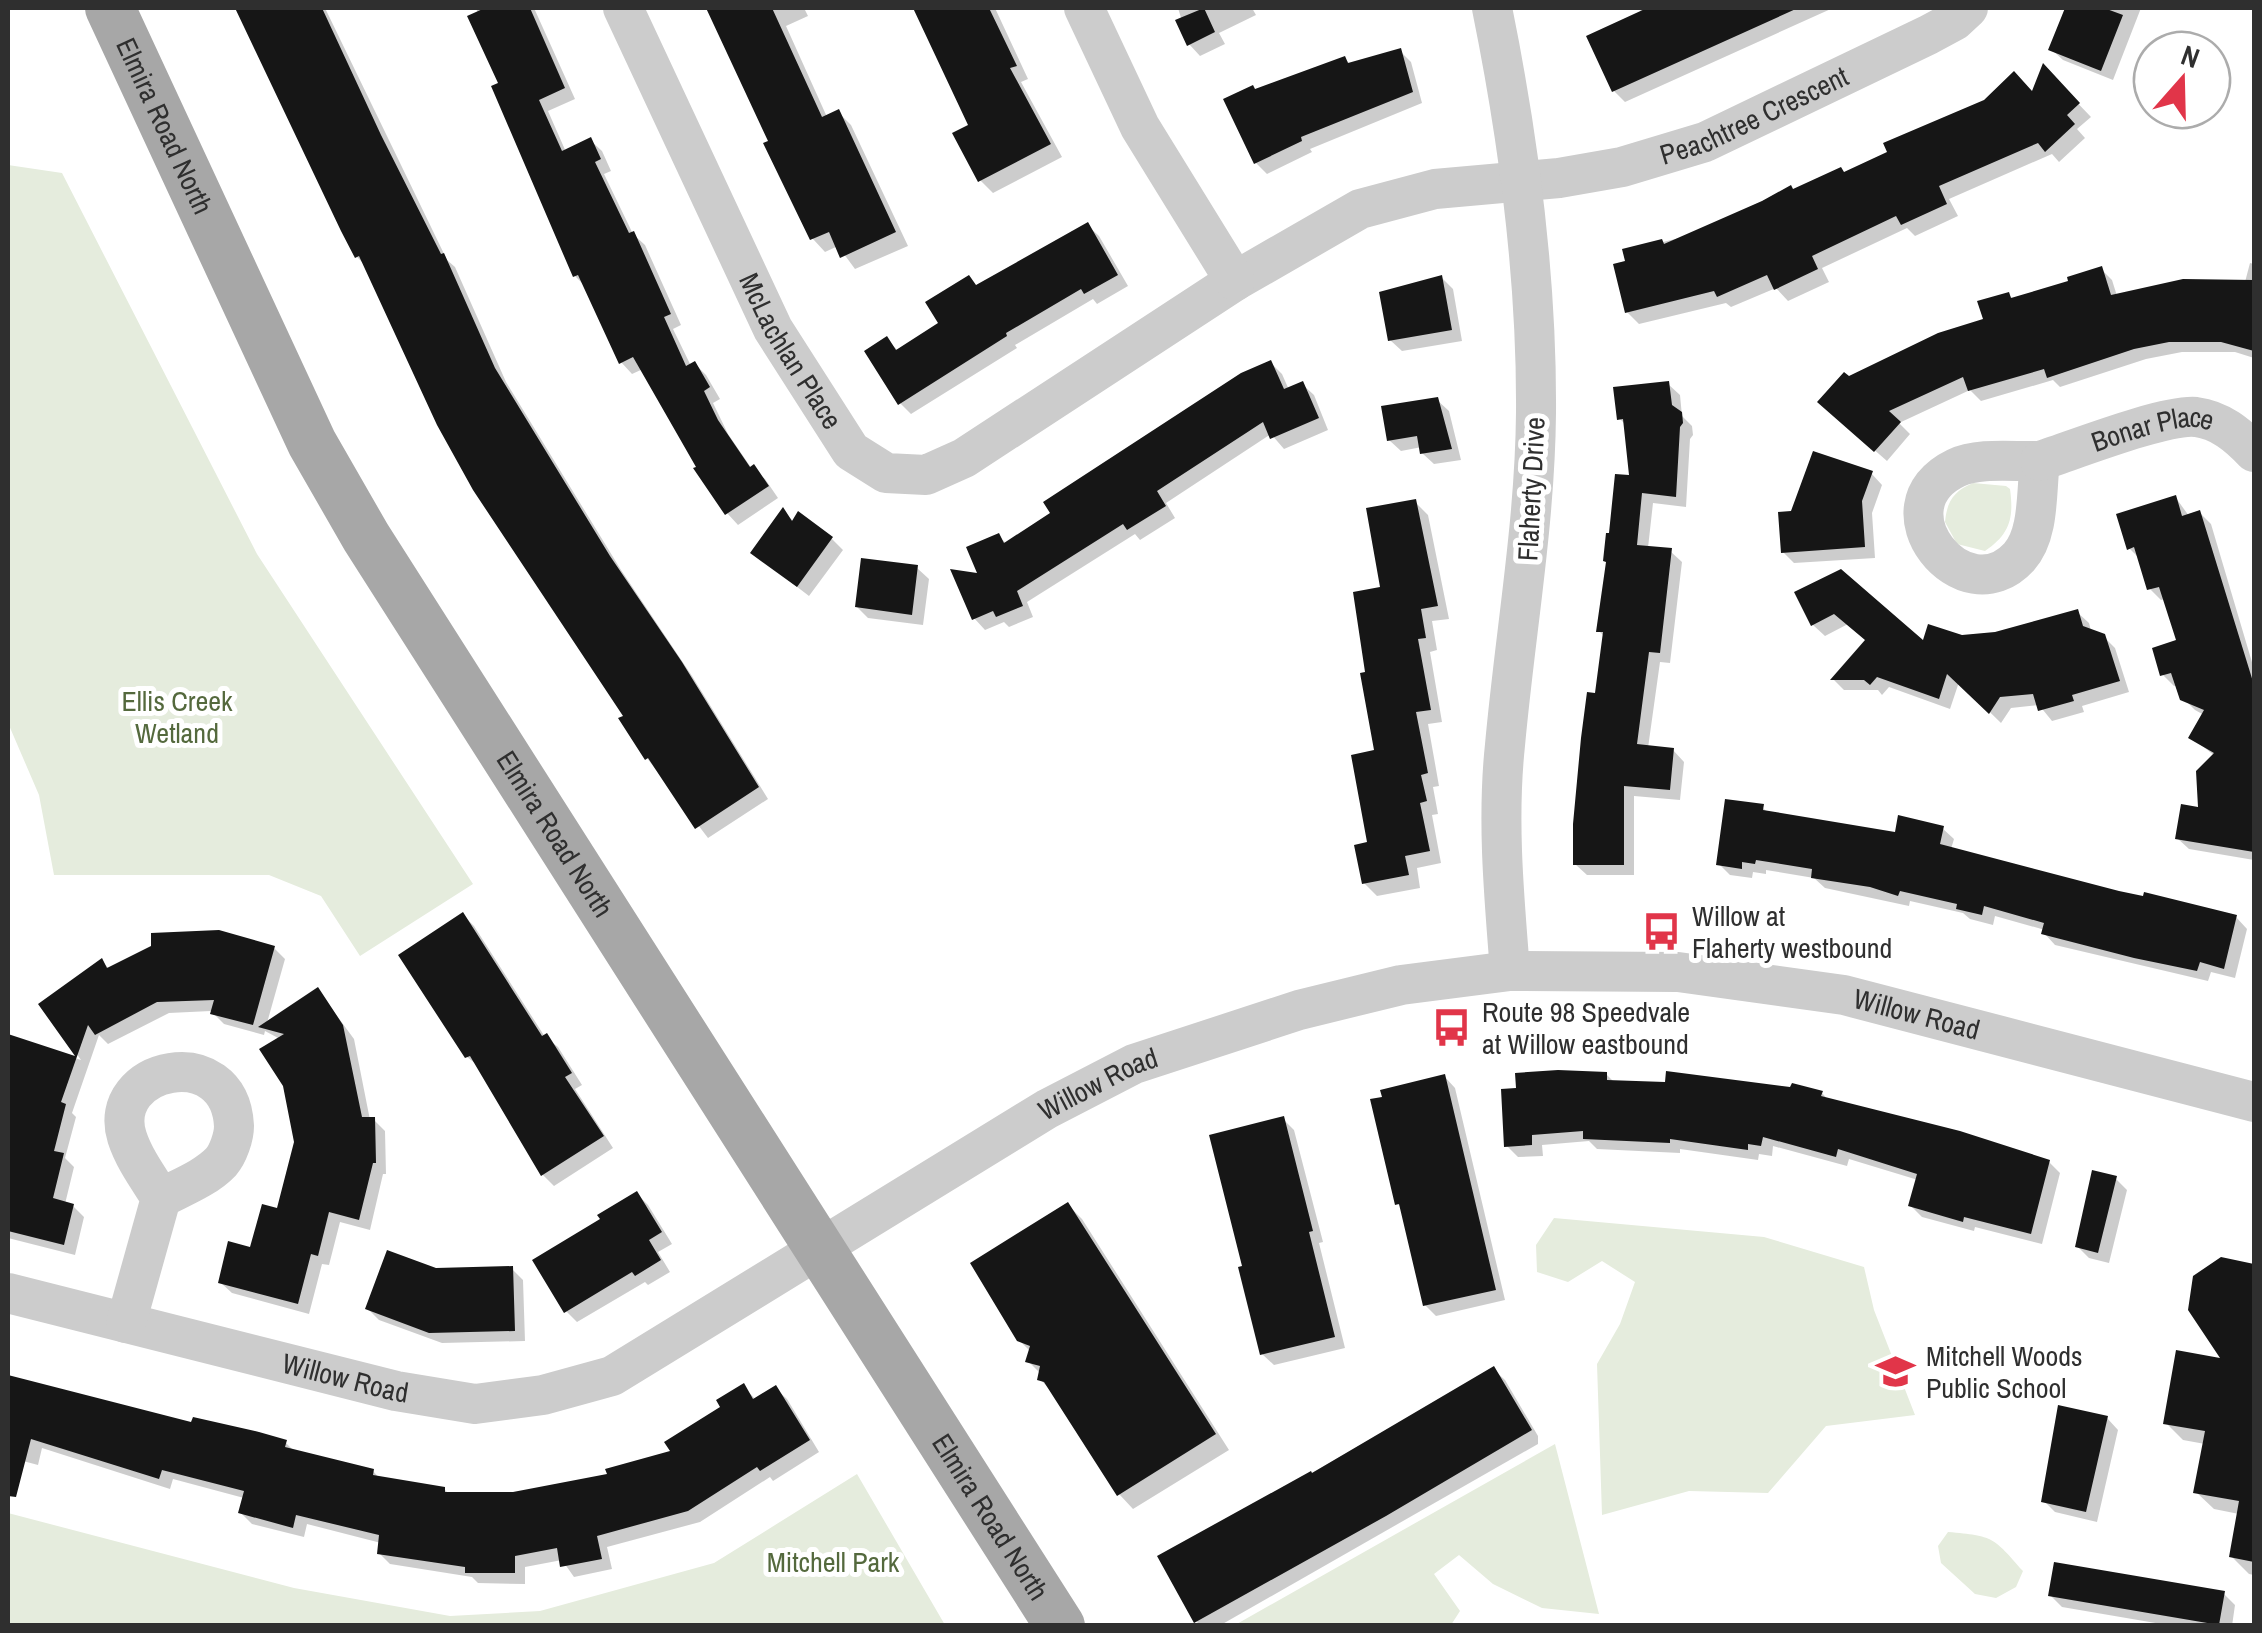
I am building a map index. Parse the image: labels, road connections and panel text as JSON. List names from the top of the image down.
{
  "streets": {
    "main road": ["Elmira Road North"],
    "street": [
      "Peachtree Crescent",
      "McLachlan Place",
      "Bonar Place",
      "Flaherty Drive",
      "Willow Road"
    ]
  },
  "crossings": [
    ["Peachtree Crescent", "McLachlan Place"],
    ["Peachtree Crescent", "Flaherty Drive"],
    ["Elmira Road North", "Willow Road"],
    ["McLachlan Place", "Flaherty Drive"],
    ["Flaherty Drive", "Willow Road"]
  ],
  "parks": ["Ellis Creek Wetland", "Mitchell Park"],
  "places": {
    "bus stop": ["Willow at Flaherty westbound", "Route 98 Speedvale at Willow eastbound"],
    "school or university": ["Mitchell Woods Public School"]
  },
  "north": "top"
}
